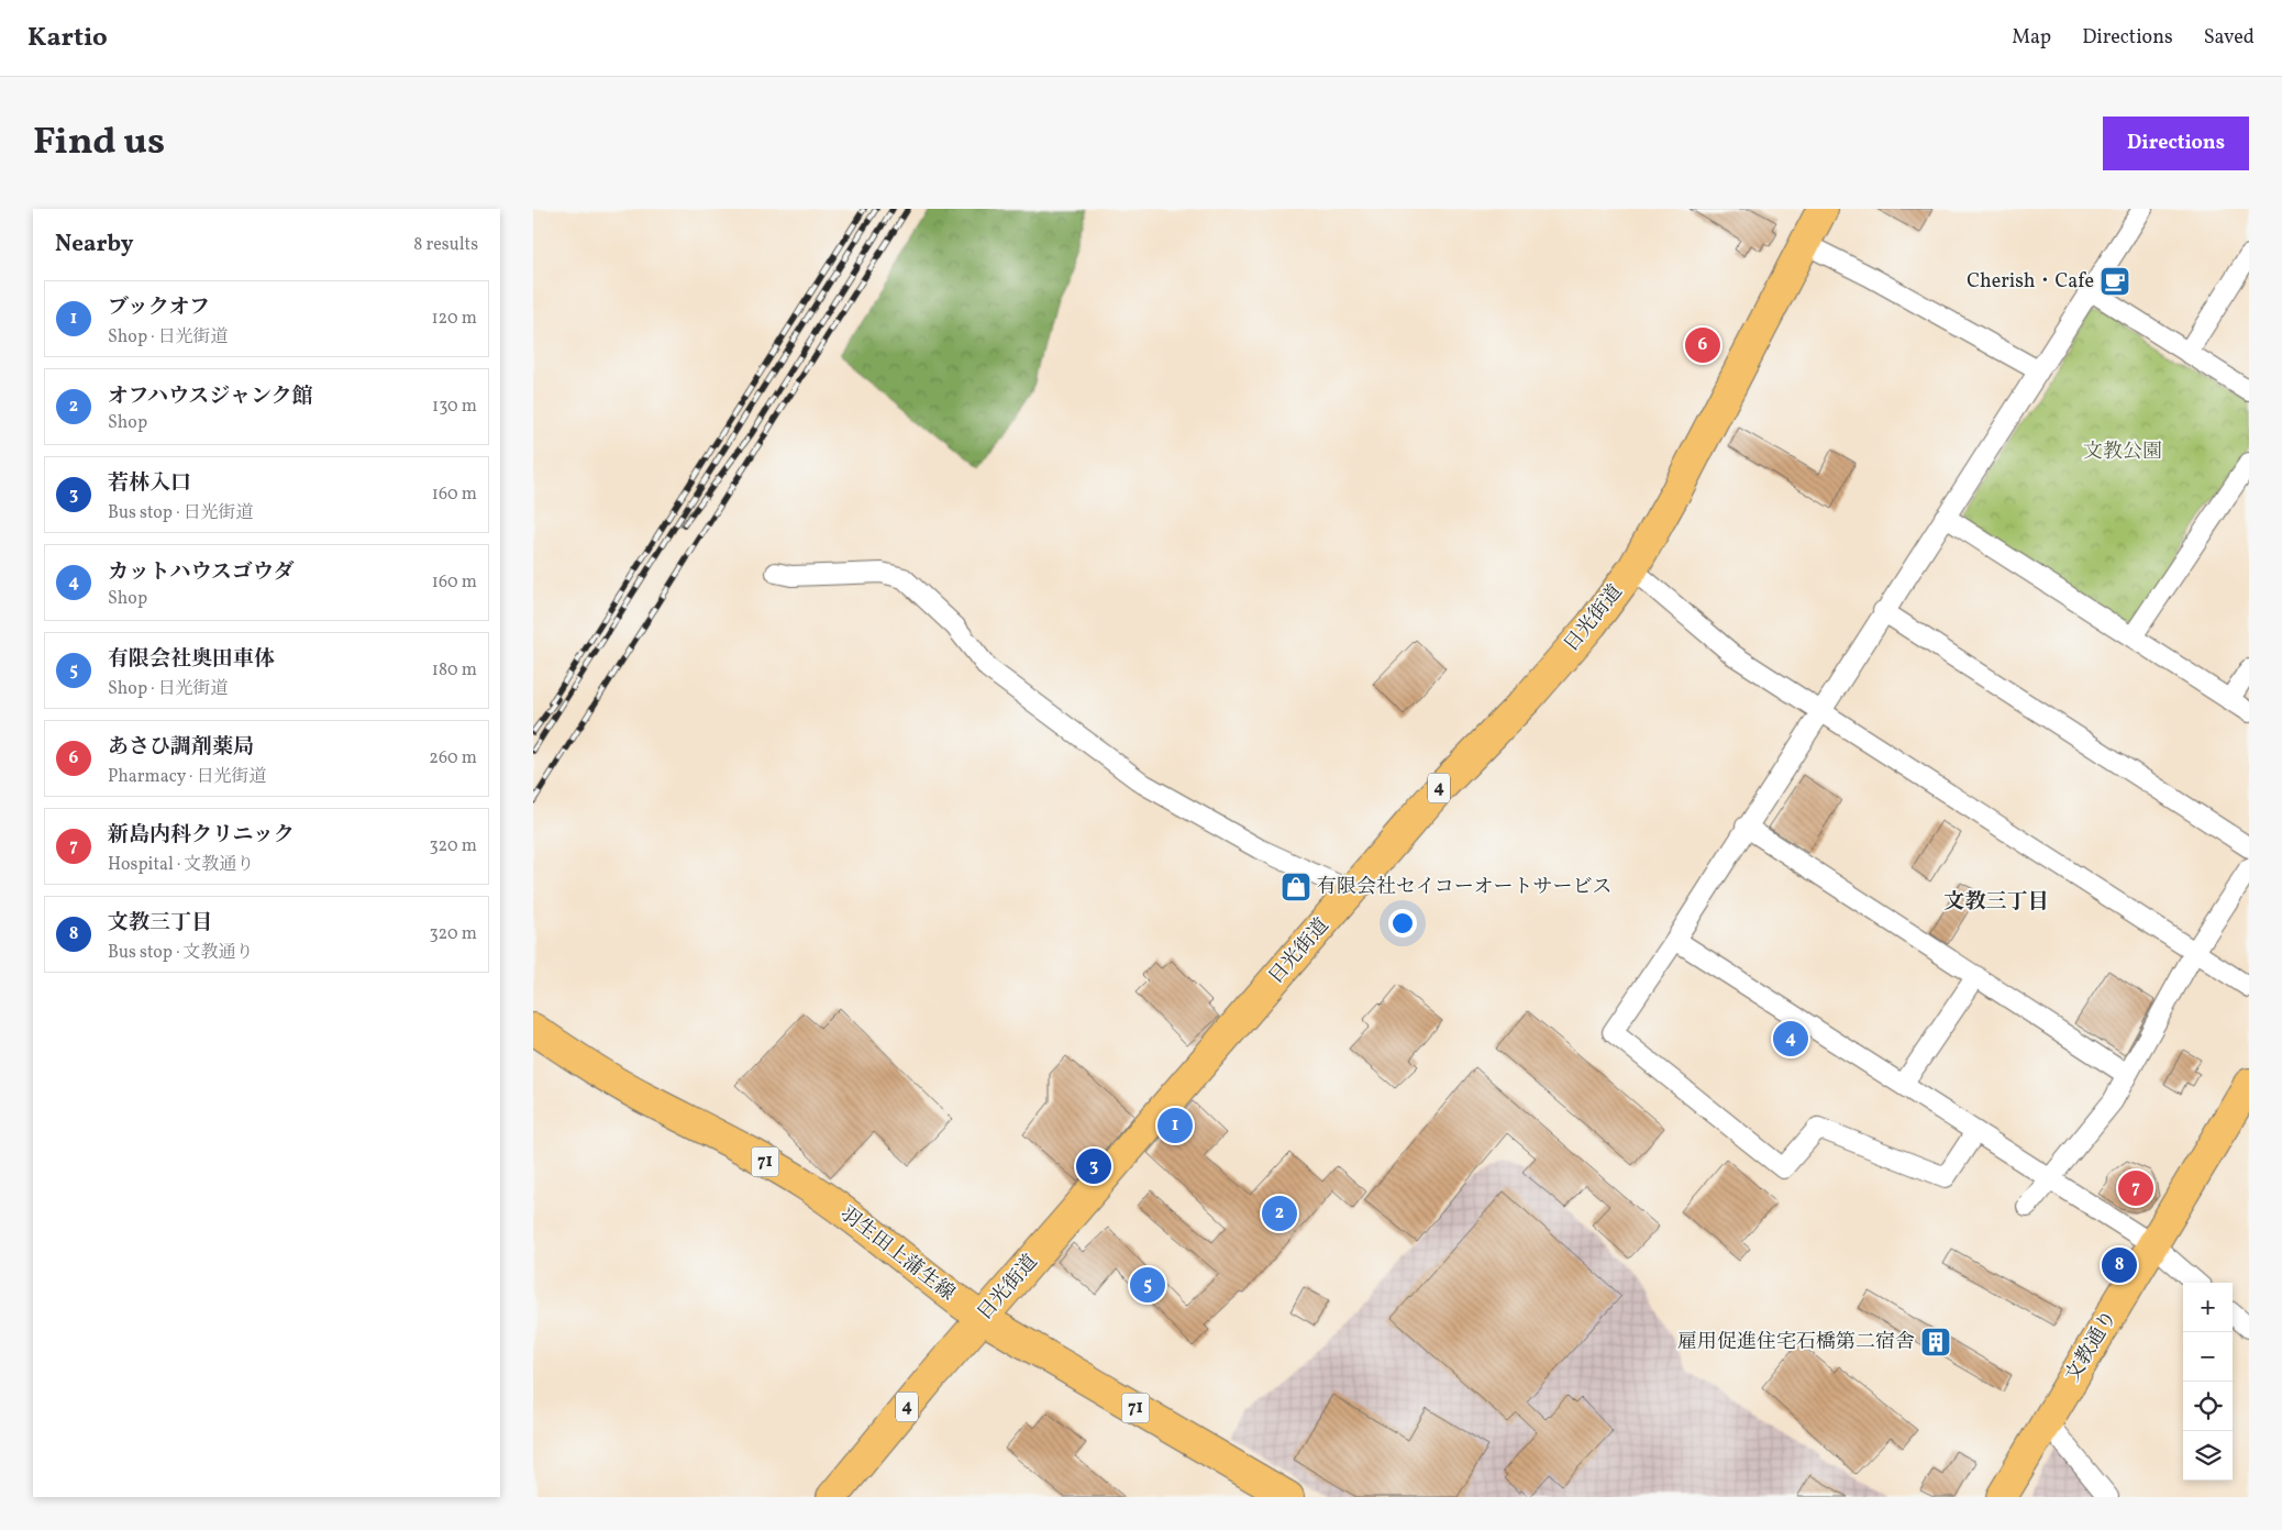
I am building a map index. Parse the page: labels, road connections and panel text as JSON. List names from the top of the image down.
{
  "streets": {
    "main road": [
      "日光街道",
      "4",
      "71",
      "羽生田上蒲生線",
      "文教通り"
    ]
  },
  "crossings": [
    ["日光街道", "羽生田上蒲生線"]
  ],
  "districts": ["文教三丁目"],
  "parks": ["文教公園"],
  "places": {
    "cafe": ["Cherish・Cafe"],
    "shop": ["有限会社セイコーオートサービス"],
    "building": ["雇用促進住宅石橋第二宿舎"]
  },
  "page": {
    "header": "Kartio",
    "nav": ["Map", "Directions", "Saved"],
    "title": "Find us",
    "buttons": "Directions",
    "heading": ["Nearby", "8 results"],
    "list": [
      {
        "mark": "1",
        "name": "ブックオフ",
        "note": "Shop · 日光街道",
        "value": "120 m"
      },
      {
        "mark": "2",
        "name": "オフハウスジャンク館",
        "note": "Shop",
        "value": "130 m"
      },
      {
        "mark": "3",
        "name": "若林入口",
        "note": "Bus stop · 日光街道",
        "value": "160 m"
      },
      {
        "mark": "4",
        "name": "カットハウスゴウダ",
        "note": "Shop",
        "value": "160 m"
      },
      {
        "mark": "5",
        "name": "有限会社奥田車体",
        "note": "Shop · 日光街道",
        "value": "180 m"
      },
      {
        "mark": "6",
        "name": "あさひ調剤薬局",
        "note": "Pharmacy · 日光街道",
        "value": "260 m"
      },
      {
        "mark": "7",
        "name": "新島内科クリニック",
        "note": "Hospital · 文教通り",
        "value": "320 m"
      },
      {
        "mark": "8",
        "name": "文教三丁目",
        "note": "Bus stop · 文教通り",
        "value": "320 m"
      }
    ],
    "pins": [
      "6",
      "4",
      "1",
      "3",
      "7",
      "2",
      "8",
      "5"
    ],
    "map_buttons": ["+", "−"]
  }
}
